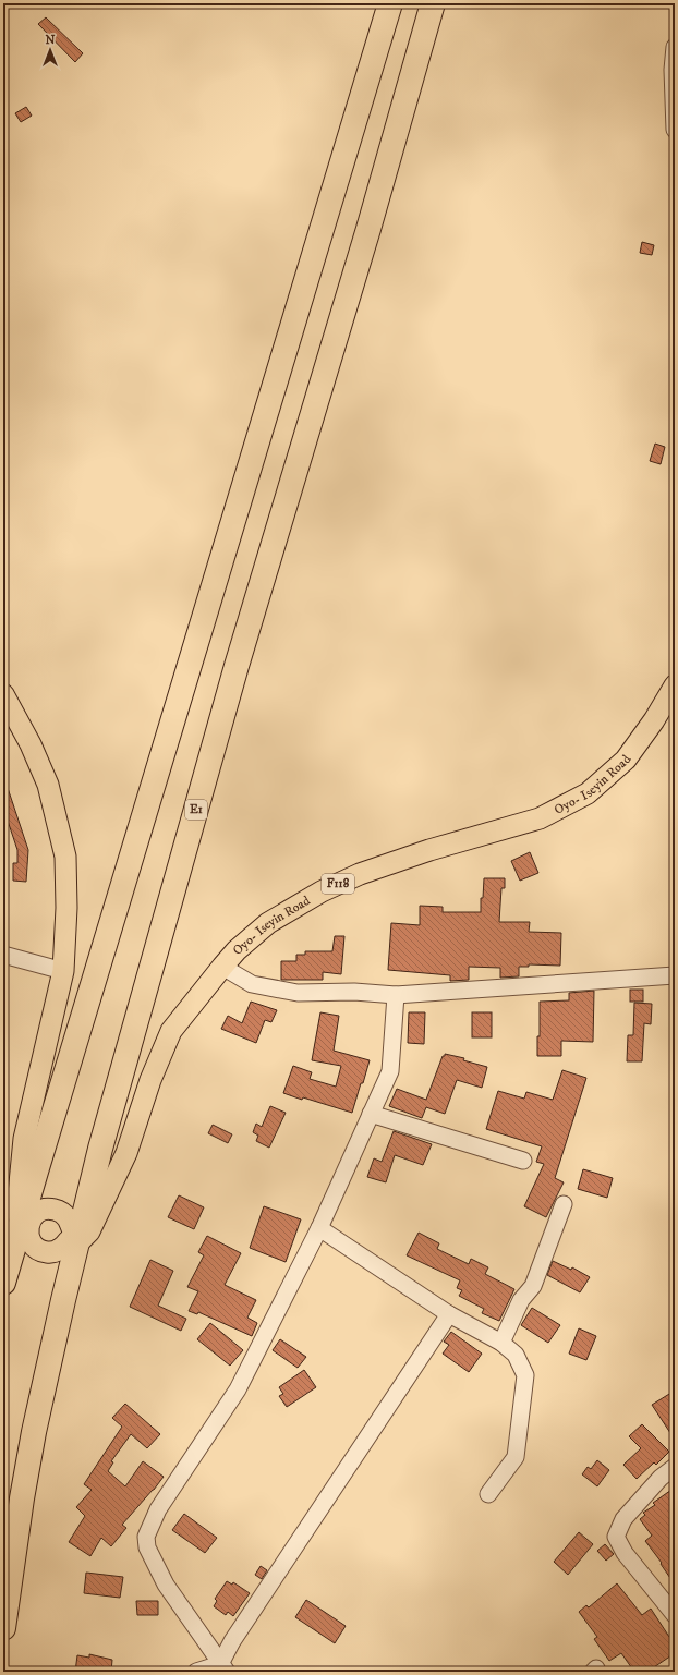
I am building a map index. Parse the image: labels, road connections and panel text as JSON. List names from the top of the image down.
{
  "streets": {
    "highway": ["E1"],
    "main road": ["Oyo- Iseyin Road", "F118"]
  },
  "crossings": [
    ["Oyo- Iseyin Road", "E1"]
  ],
  "north": "top"
}
